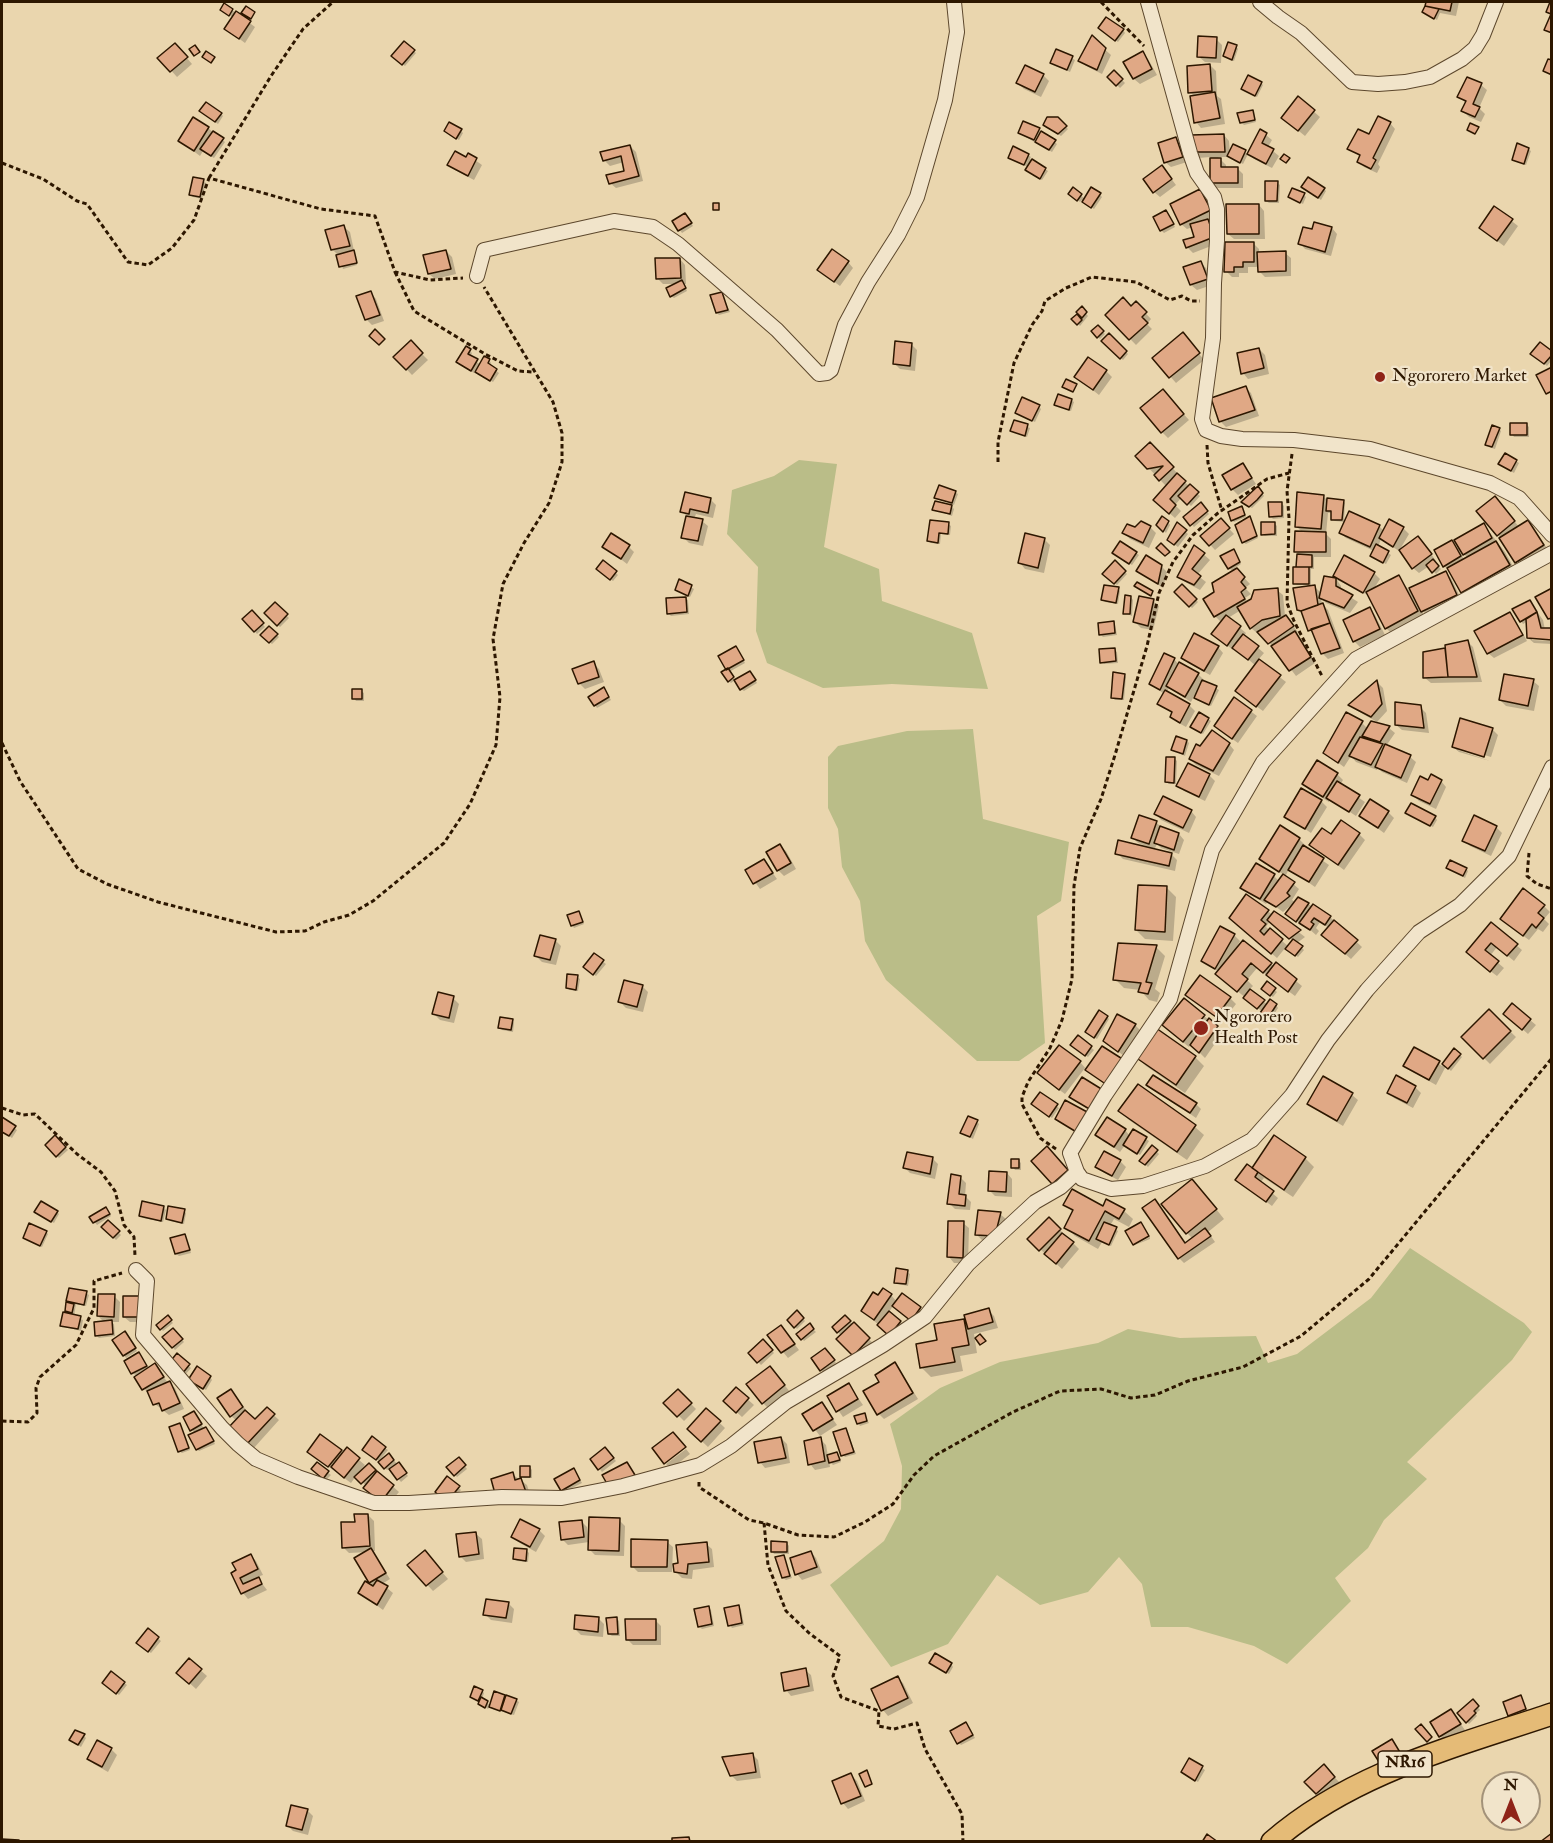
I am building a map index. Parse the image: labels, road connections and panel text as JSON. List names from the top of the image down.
{
  "streets": {
    "main road": ["NR16"]
  },
  "places": ["Ngororero Market", "Ngororero Health Post"],
  "north": "top"
}
